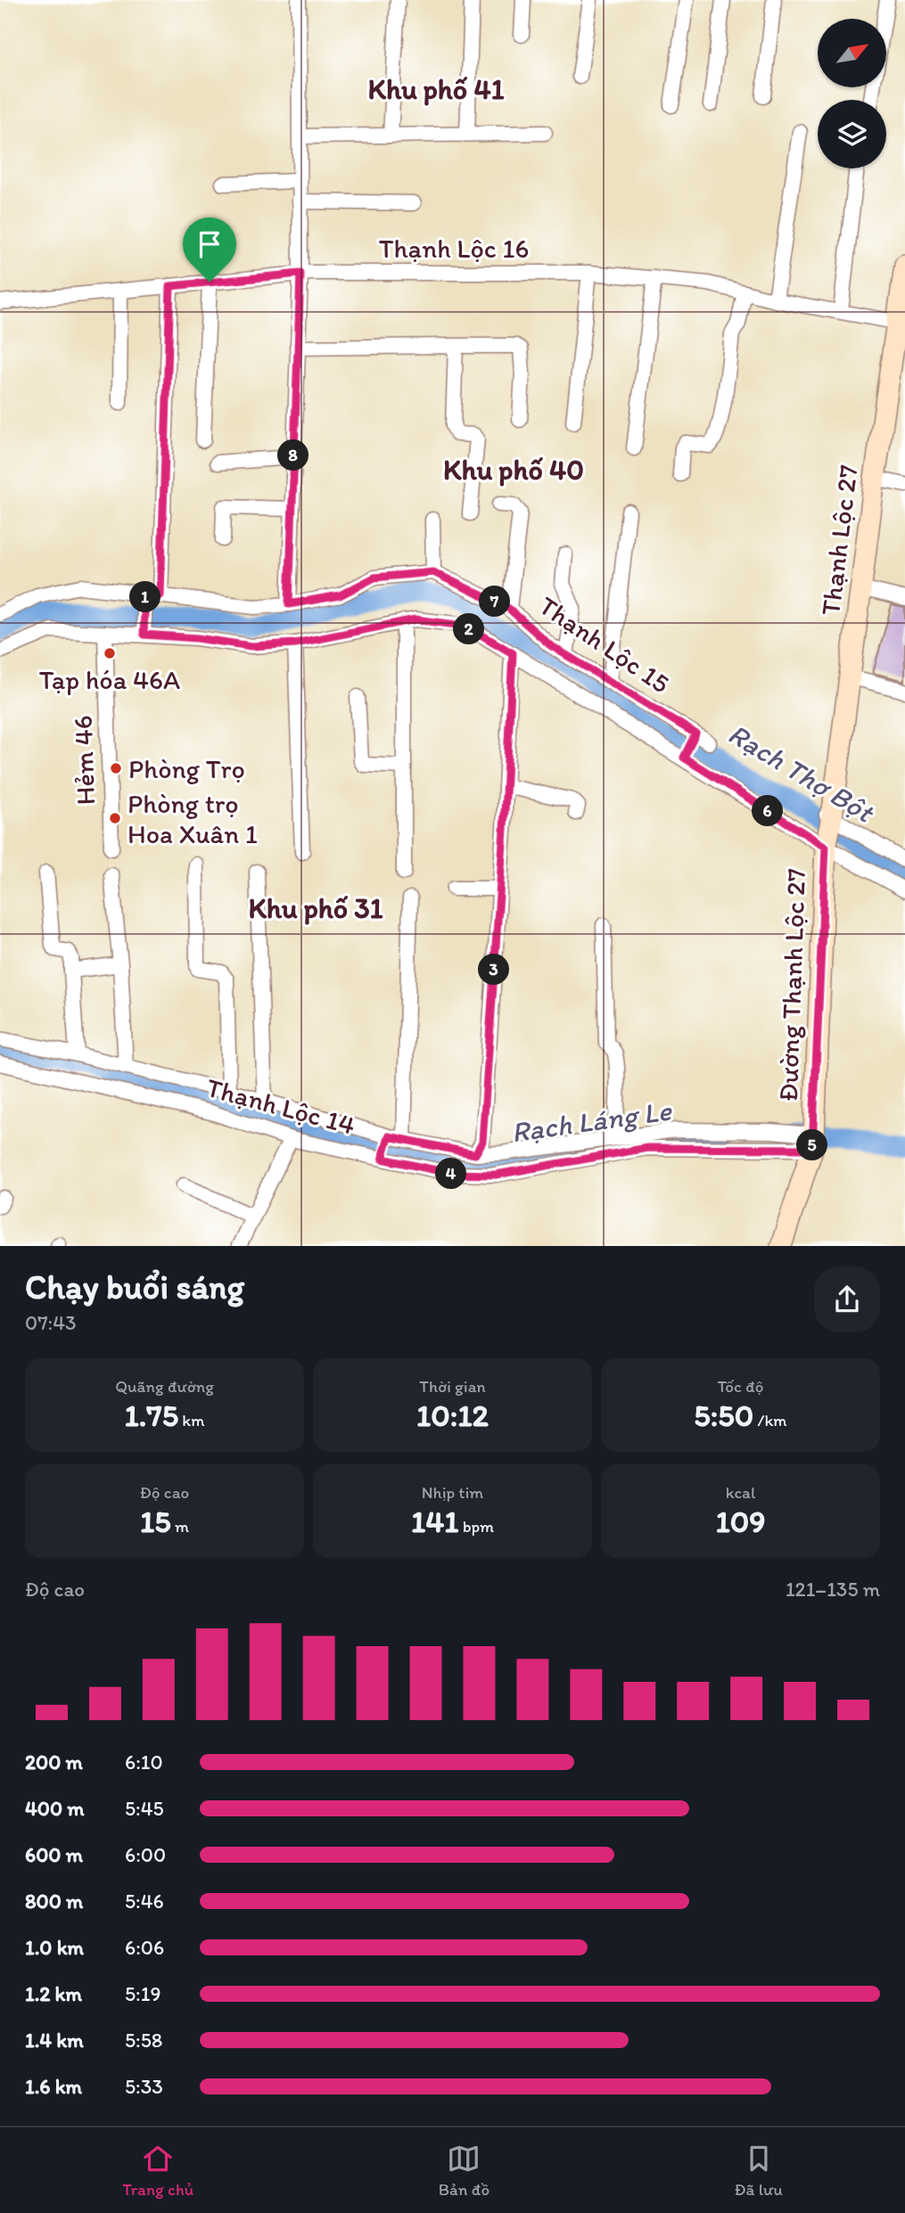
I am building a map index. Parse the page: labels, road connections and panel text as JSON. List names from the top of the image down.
{
  "streets": {
    "street": [
      "Thạnh Lộc 16",
      "Thạnh Lộc 27",
      "Thạnh Lộc 15",
      "Hẻm 46",
      "Đường Thạnh Lộc 27",
      "Thạnh Lộc 14"
    ]
  },
  "crossings": [
    ["Thạnh Lộc 16", "Thạnh Lộc 27"],
    ["Thạnh Lộc 27", "Thạnh Lộc 15"],
    ["Thạnh Lộc 27", "Đường Thạnh Lộc 27"],
    ["Thạnh Lộc 15", "Hẻm 46"],
    ["Thạnh Lộc 15", "Đường Thạnh Lộc 27"],
    ["Đường Thạnh Lộc 27", "Thạnh Lộc 14"]
  ],
  "districts": ["Khu phố 41", "Khu phố 40", "Khu phố 31"],
  "water": ["Rạch Thợ Bột", "Rạch Láng Le"],
  "places": ["Tạp hóa 46A", "Phòng Trọ", "Phòng trọ Hoa Xuân 1"],
  "north": "top right",
  "page": {
    "pins": [
      "8",
      "1",
      "7",
      "2",
      "6",
      "3",
      "5",
      "4"
    ],
    "heading": ["Chạy buổi sáng", "07:43"],
    "stats": [
      ["Quãng đường", "1.75 km"],
      ["Thời gian", "10:12"],
      ["Tốc độ", "5:50 /km"],
      ["Độ cao", "15 m"],
      ["Nhịp tim", "141 bpm"],
      ["kcal", "109"]
    ],
    "chart": ["Độ cao", "121–135 m"],
    "list": [
      {
        "name": "200 m",
        "note": "6:10"
      },
      {
        "name": "400 m",
        "note": "5:45"
      },
      {
        "name": "600 m",
        "note": "6:00"
      },
      {
        "name": "800 m",
        "note": "5:46"
      },
      {
        "name": "1.0 km",
        "note": "6:06"
      },
      {
        "name": "1.2 km",
        "note": "5:19"
      },
      {
        "name": "1.4 km",
        "note": "5:58"
      },
      {
        "name": "1.6 km",
        "note": "5:33"
      }
    ],
    "tabs": ["Trang chủ", "Bản đồ", "Đã lưu"]
  }
}
